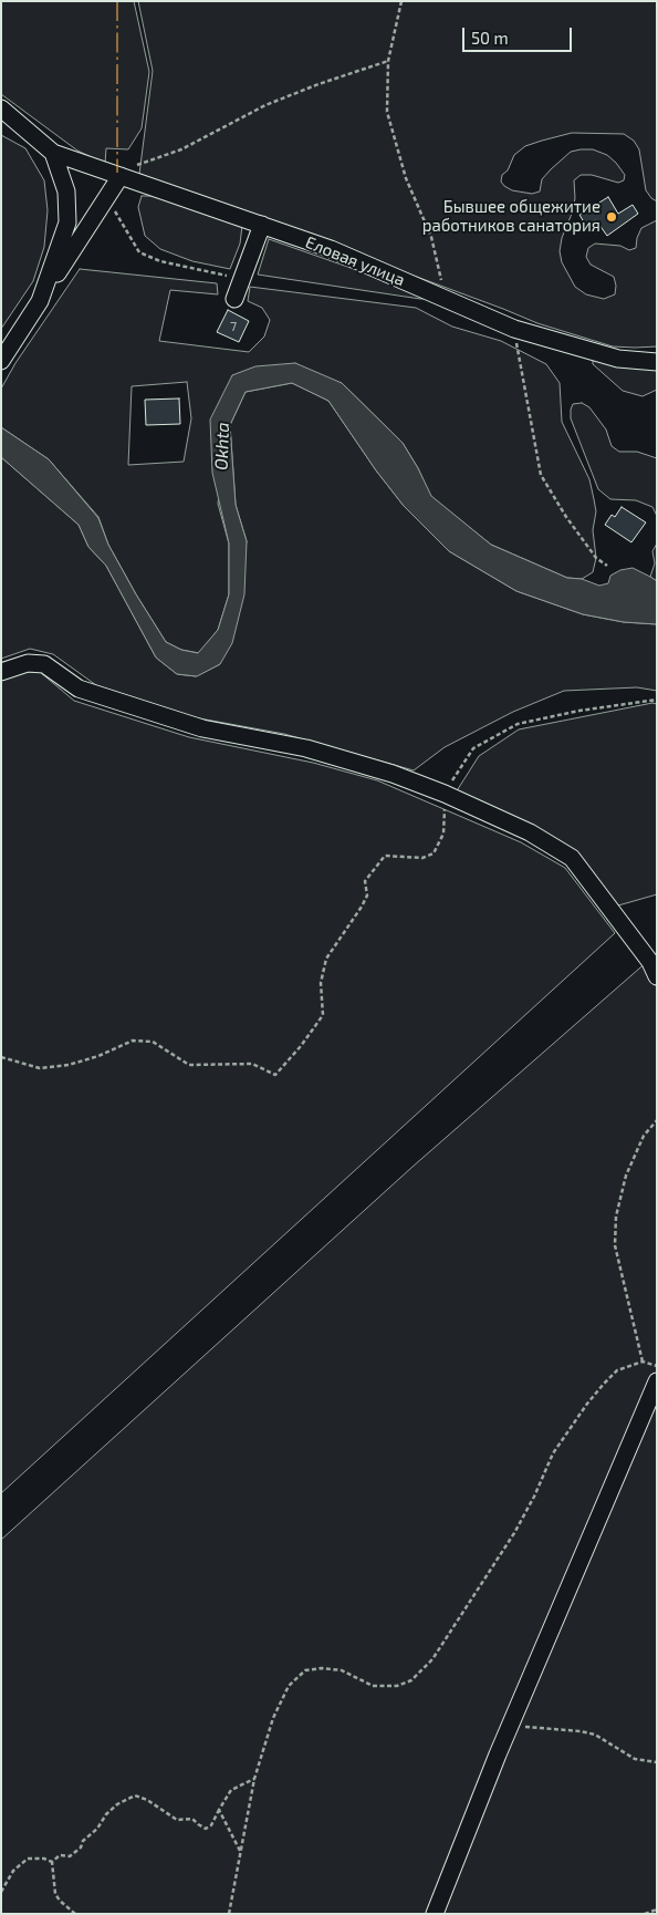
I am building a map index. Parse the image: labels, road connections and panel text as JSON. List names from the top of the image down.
{
  "streets": {
    "street": ["Еловая улица"]
  },
  "water": ["Okhta"],
  "places": ["Бывшее общежитие работников санатория"],
  "house_numbers": ["7"],
  "scale_bar": "50 m"
}
